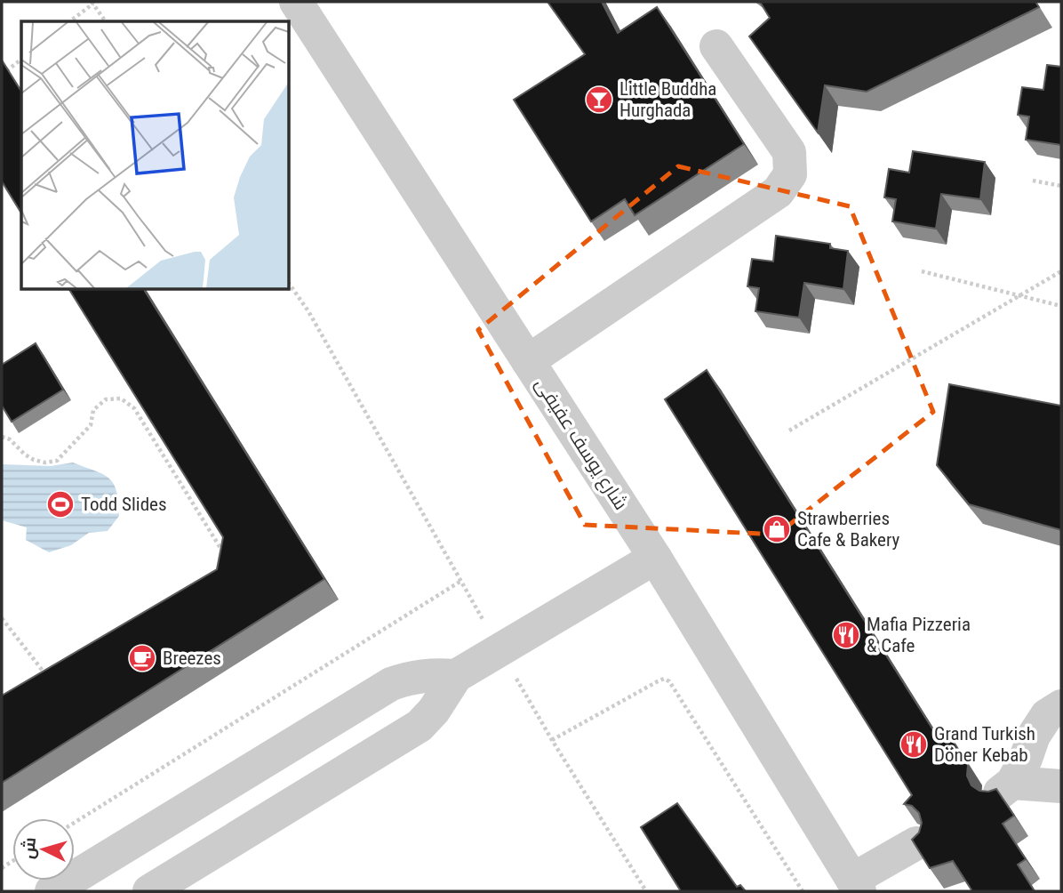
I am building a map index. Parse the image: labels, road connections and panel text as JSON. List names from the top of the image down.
{
  "streets": {
    "street": ["شارع يوسف عفيفى"]
  },
  "places": {
    "bar": ["Little Buddha Hurghada"],
    "sports": ["Todd Slides"],
    "shop": ["Strawberries Cafe & Bakery"],
    "restaurant": ["Mafia Pizzeria & Cafe", "Grand Turkish Döner Kebab"],
    "cafe": ["Breezes"]
  },
  "north": "left"
}
